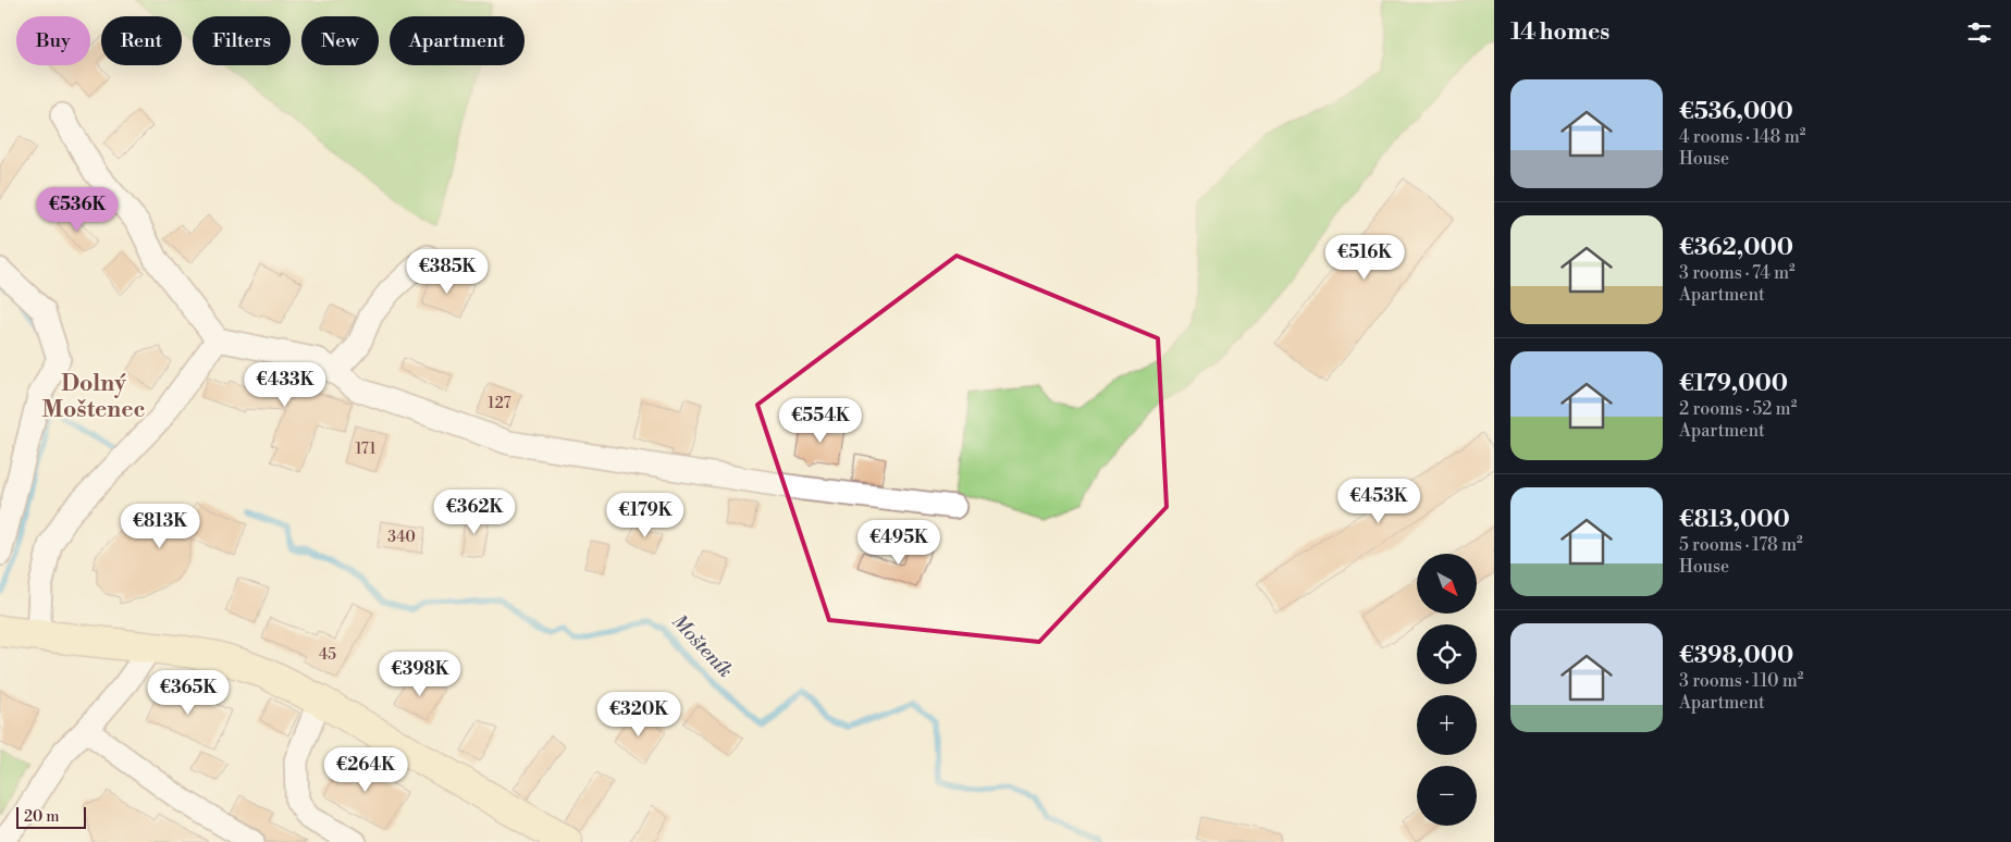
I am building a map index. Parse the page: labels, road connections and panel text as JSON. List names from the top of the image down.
{
  "districts": ["Dolný Moštenec"],
  "water": ["Mošteník"],
  "house_numbers": [
    "127",
    "171",
    "340",
    "45"
  ],
  "scale_bar": "20 m",
  "north": "bottom right",
  "page": {
    "heading": "14 homes",
    "chip": [
      "Buy",
      "Rent",
      "Filters",
      "New",
      "Apartment"
    ],
    "list": [
      {
        "name": "€536,000",
        "note": "4 rooms · 148 m² · House"
      },
      {
        "name": "€362,000",
        "note": "3 rooms · 74 m² · Apartment"
      },
      {
        "name": "€179,000",
        "note": "2 rooms · 52 m² · Apartment"
      },
      {
        "name": "€813,000",
        "note": "5 rooms · 178 m² · House"
      },
      {
        "name": "€398,000",
        "note": "3 rooms · 110 m² · Apartment"
      }
    ],
    "price": [
      "€536K",
      "€516K",
      "€385K",
      "€433K",
      "€554K",
      "€453K",
      "€362K",
      "€179K",
      "€813K",
      "€495K",
      "€398K",
      "€365K",
      "€320K",
      "€264K"
    ],
    "map_buttons": ["+", "−"],
    "scale": "20 m"
  }
}
